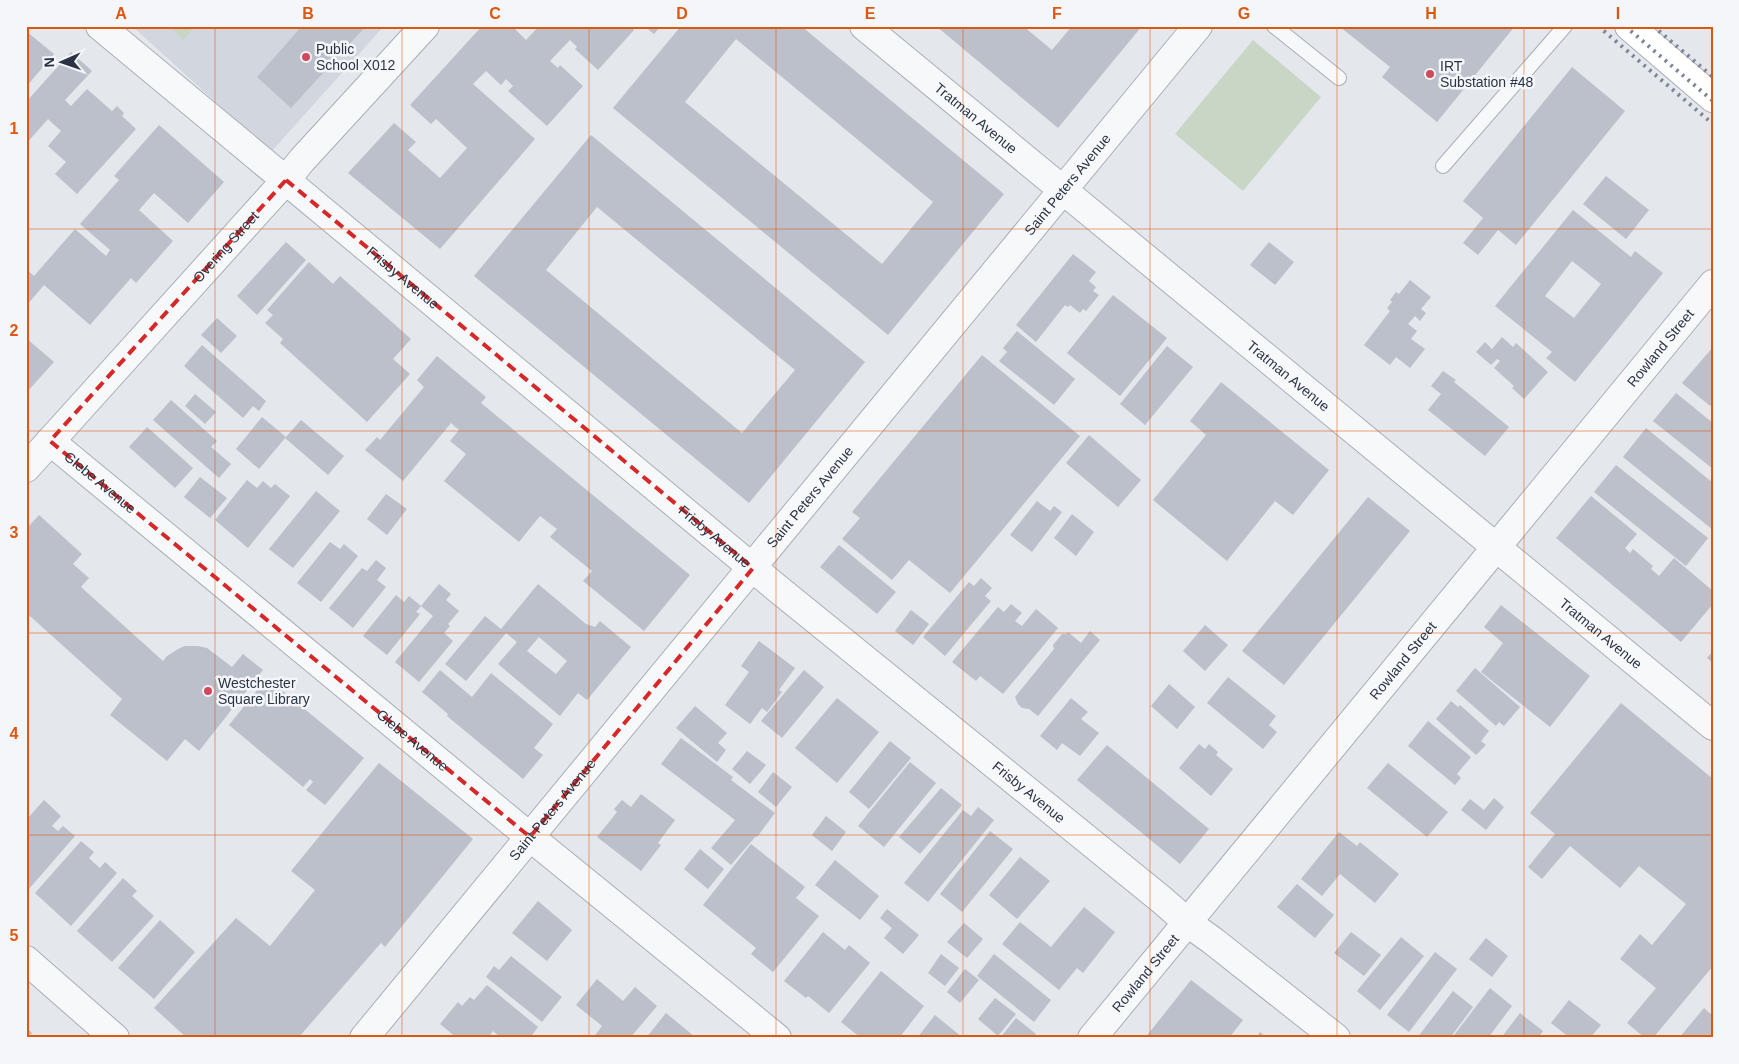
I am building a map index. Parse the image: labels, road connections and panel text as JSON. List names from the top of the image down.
{
  "streets": {
    "street": [
      "Tratman Avenue",
      "Saint Peters Avenue",
      "Overing Street",
      "Frisby Avenue",
      "Rowland Street",
      "Glebe Avenue"
    ]
  },
  "crossings": [
    ["Tratman Avenue", "Saint Peters Avenue"],
    ["Tratman Avenue", "Rowland Street"],
    ["Saint Peters Avenue", "Frisby Avenue"],
    ["Saint Peters Avenue", "Glebe Avenue"],
    ["Overing Street", "Frisby Avenue"],
    ["Overing Street", "Glebe Avenue"],
    ["Frisby Avenue", "Rowland Street"]
  ],
  "places": ["Public School X012", "IRT Substation #48", "Westchester Square Library"],
  "north": "left",
  "grid": {
    "columns": [
      "A",
      "B",
      "C",
      "D",
      "E",
      "F",
      "G",
      "H",
      "I"
    ],
    "rows": [
      "1",
      "2",
      "3",
      "4",
      "5"
    ]
  }
}
